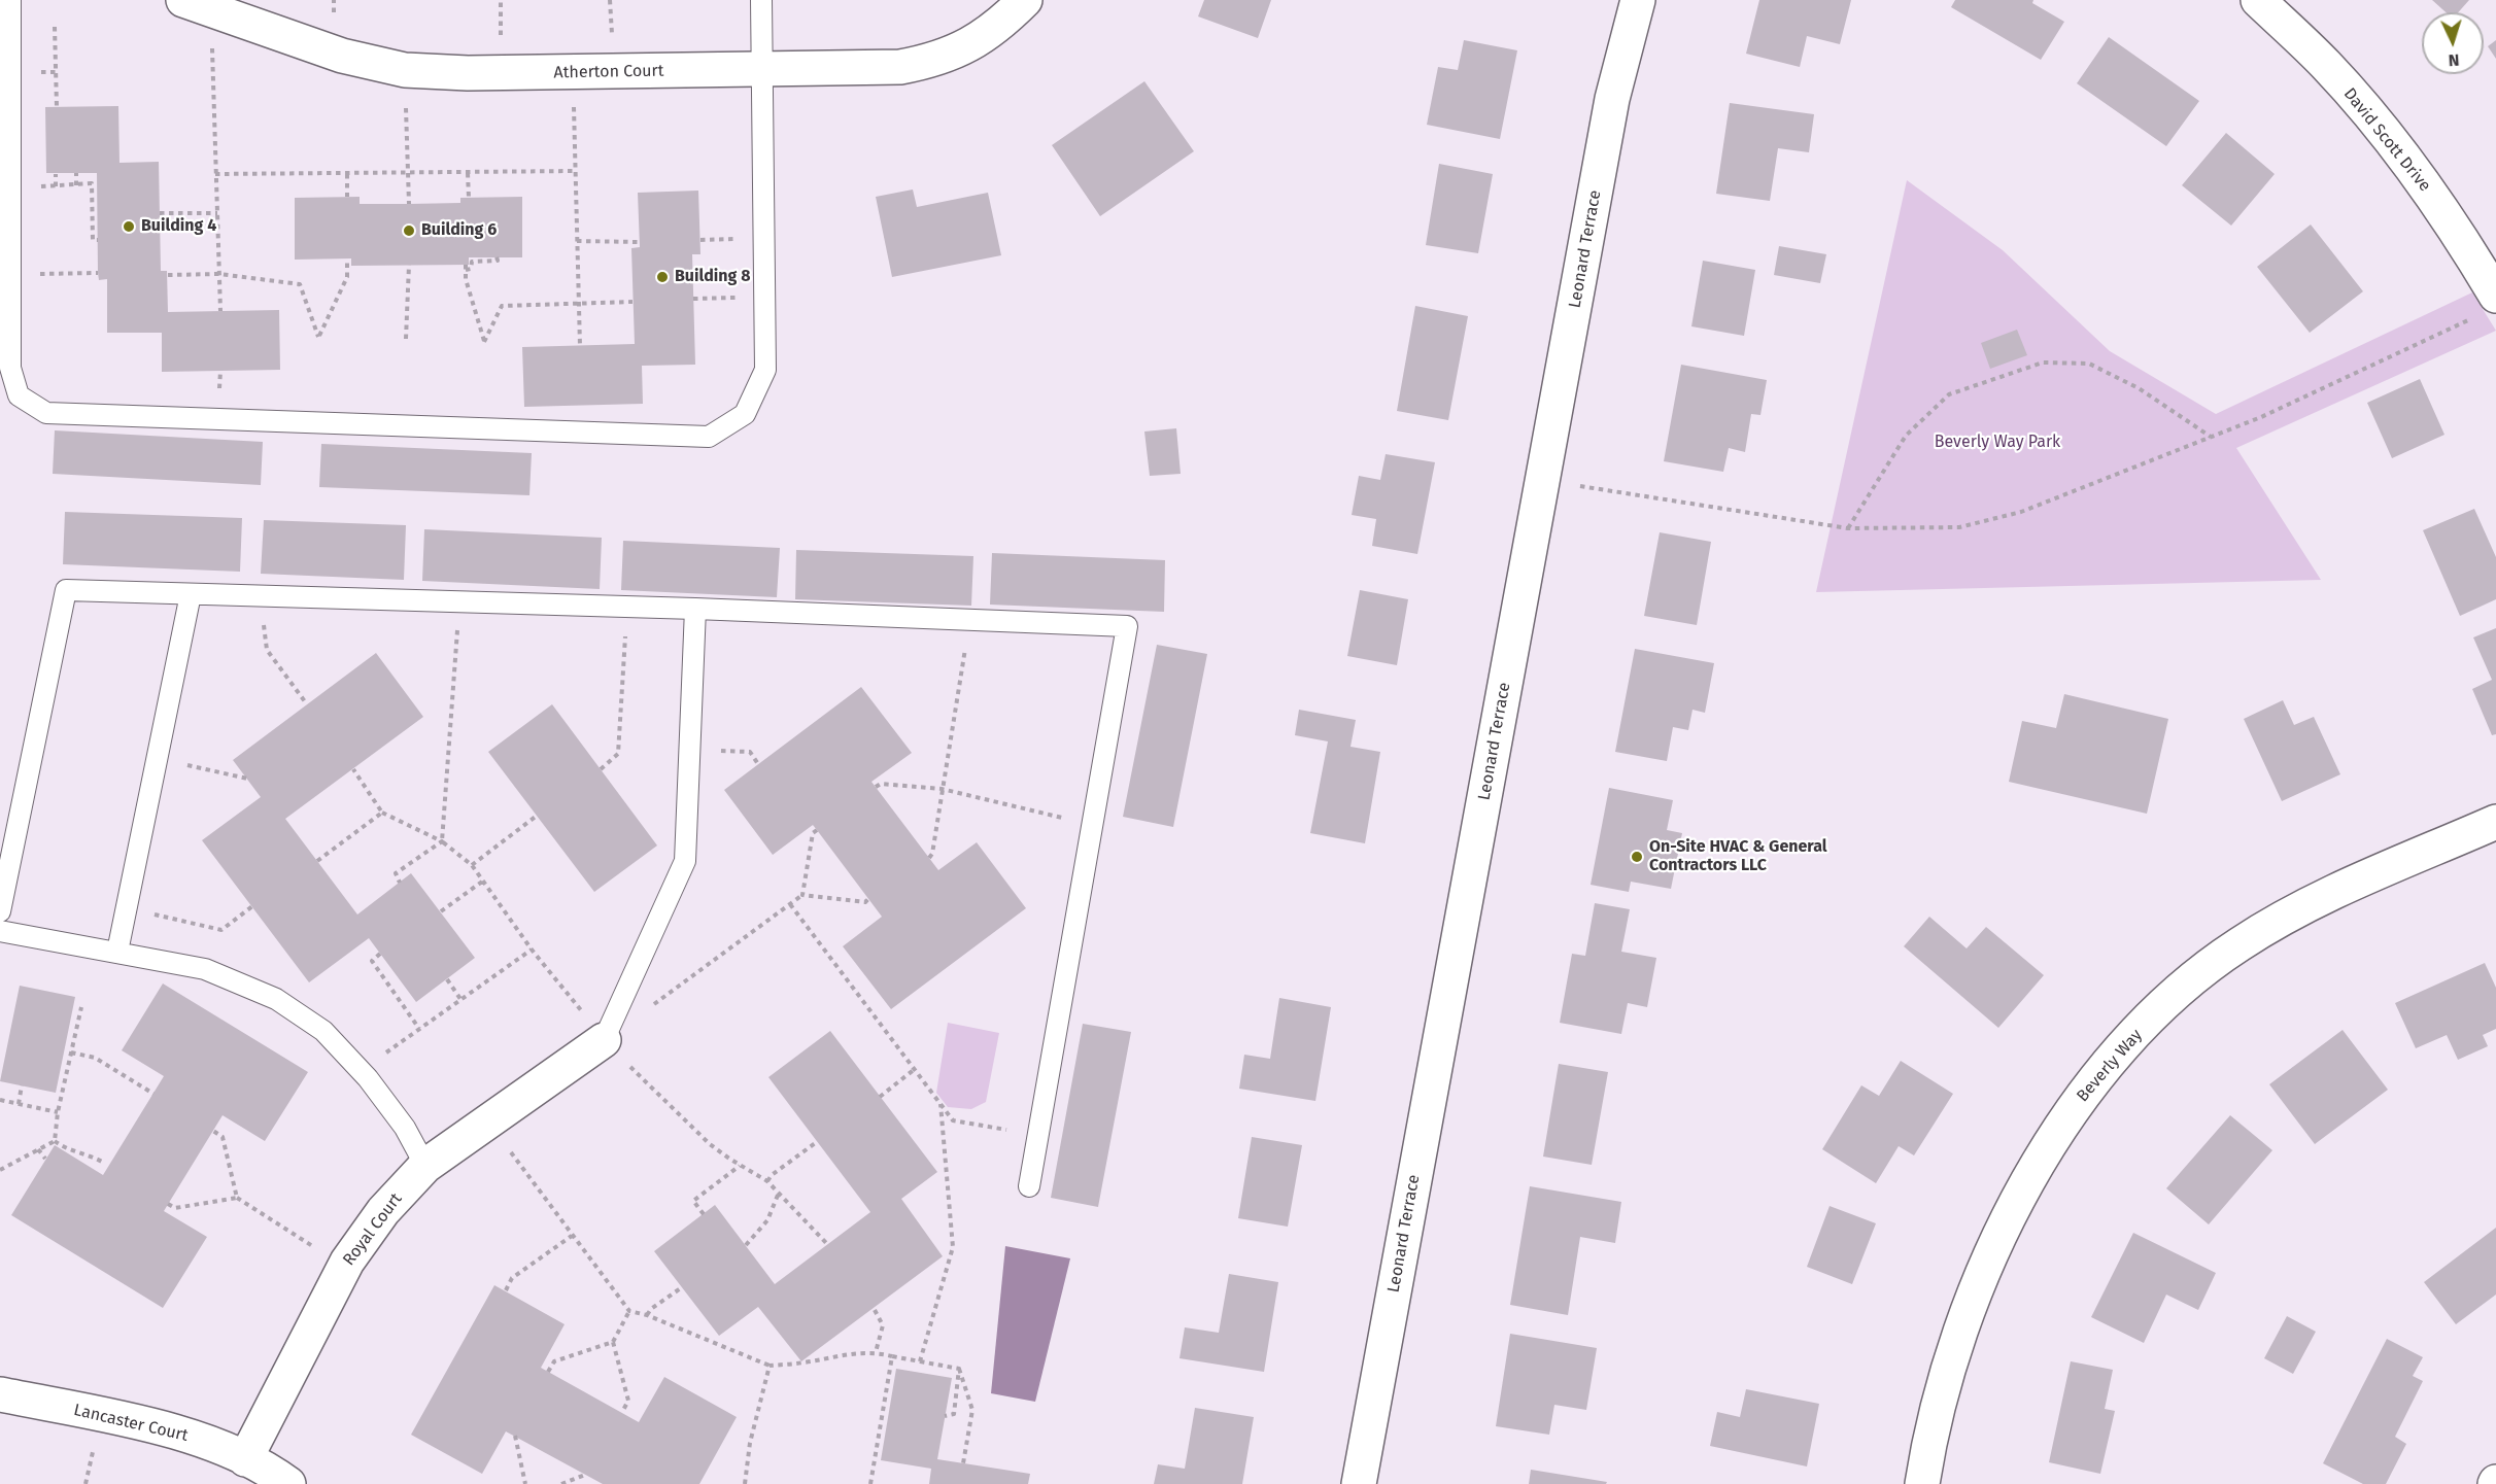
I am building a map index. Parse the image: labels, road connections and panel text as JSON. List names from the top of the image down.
{
  "streets": {
    "street": [
      "Atherton Court",
      "David Scott Drive",
      "Leonard Terrace",
      "Beverly Way",
      "Royal Court",
      "Lancaster Court"
    ]
  },
  "crossings": [
    ["Royal Court", "Lancaster Court"]
  ],
  "parks": ["Beverly Way Park"],
  "places": [
    "Building 4",
    "Building 6",
    "Building 8",
    "On-Site HVAC & General Contractors LLC"
  ],
  "north": "bottom"
}
